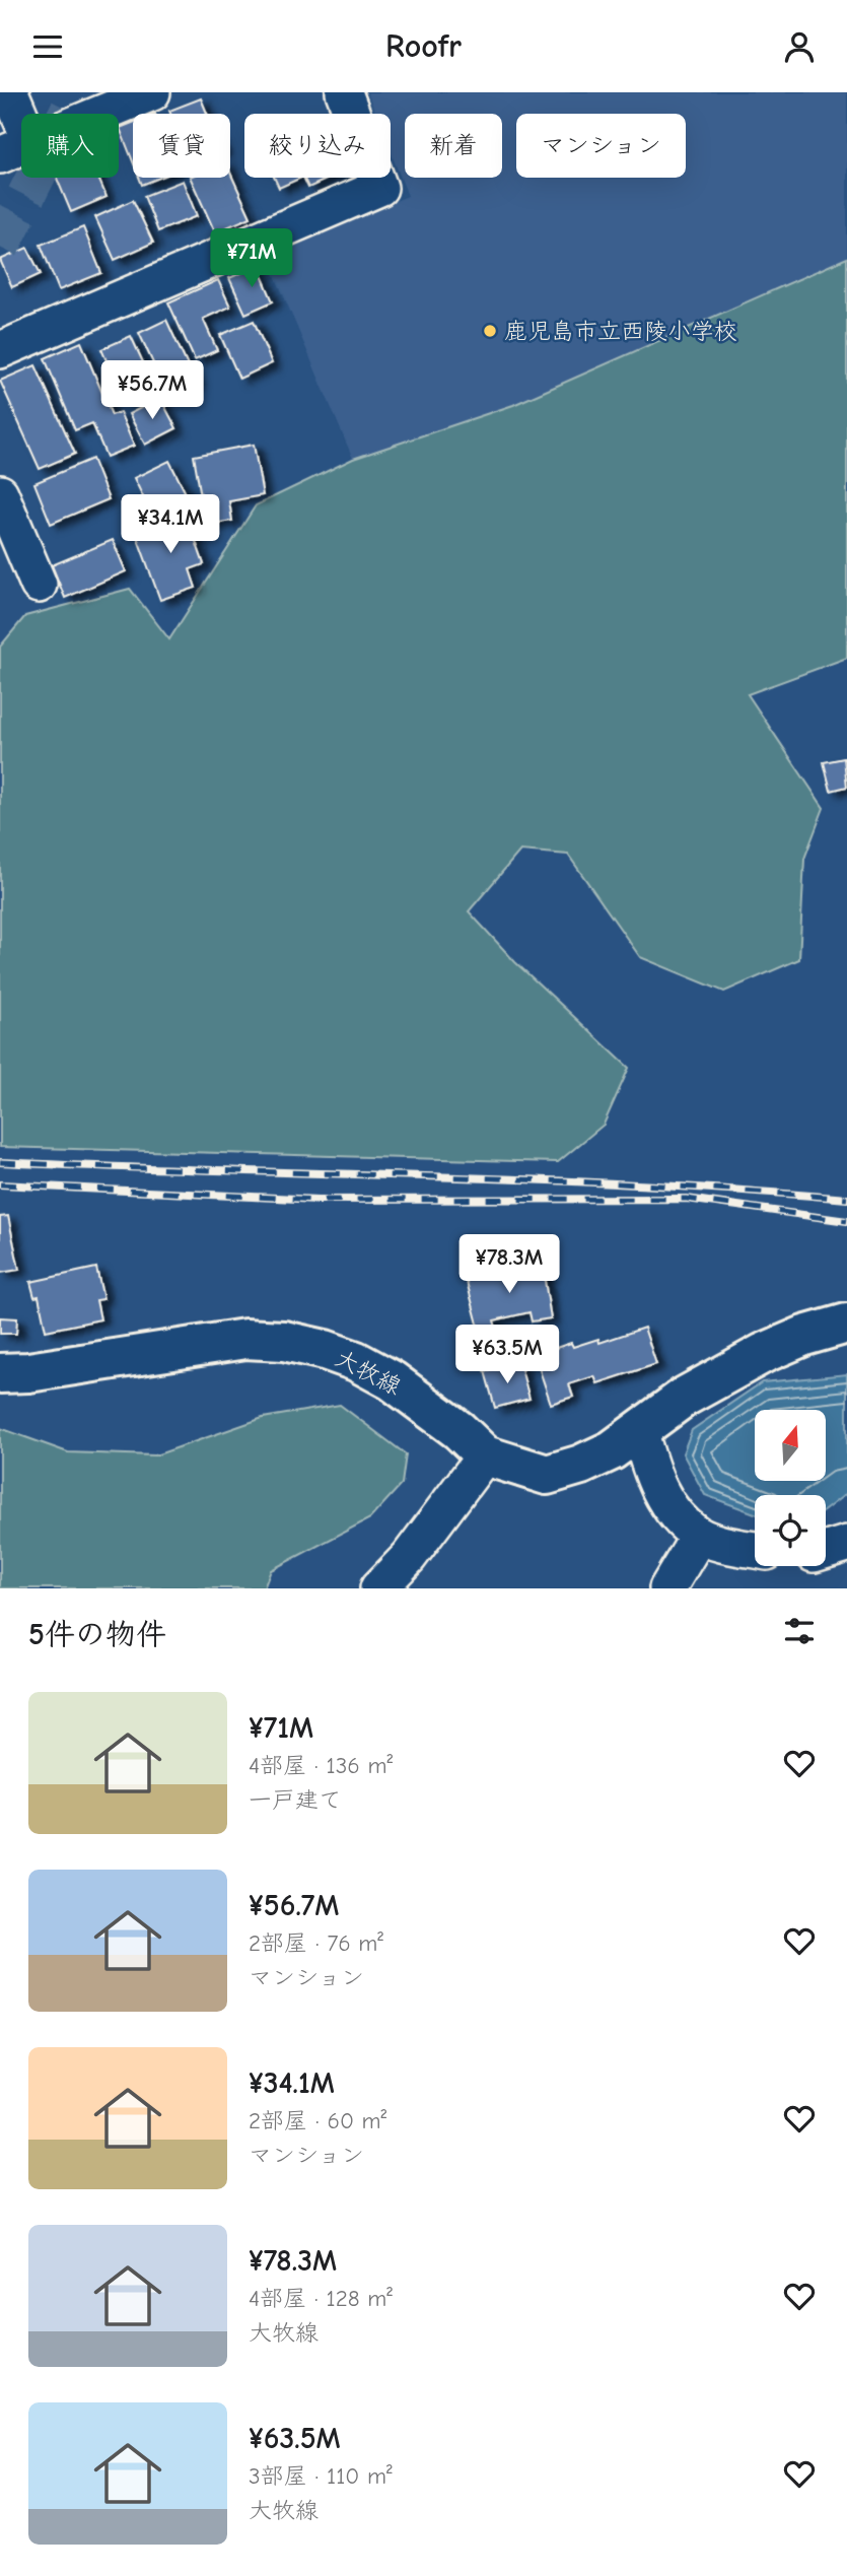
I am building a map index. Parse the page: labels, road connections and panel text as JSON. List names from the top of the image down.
{
  "streets": {
    "street": ["大牧線"]
  },
  "places": ["鹿児島市立西陵小学校"],
  "north": "top",
  "page": {
    "header": "Roofr",
    "chip": [
      "購入",
      "賃貸",
      "絞り込み",
      "新着",
      "マンション"
    ],
    "price": [
      "¥71M",
      "¥56.7M",
      "¥34.1M",
      "¥78.3M",
      "¥63.5M"
    ],
    "heading": "5件の物件",
    "list": [
      {
        "name": "¥71M",
        "note": "4部屋 · 136 m² · 一戸建て"
      },
      {
        "name": "¥56.7M",
        "note": "2部屋 · 76 m² · マンション"
      },
      {
        "name": "¥34.1M",
        "note": "2部屋 · 60 m² · マンション"
      },
      {
        "name": "¥78.3M",
        "note": "4部屋 · 128 m² · 大牧線"
      },
      {
        "name": "¥63.5M",
        "note": "3部屋 · 110 m² · 大牧線"
      }
    ]
  }
}
